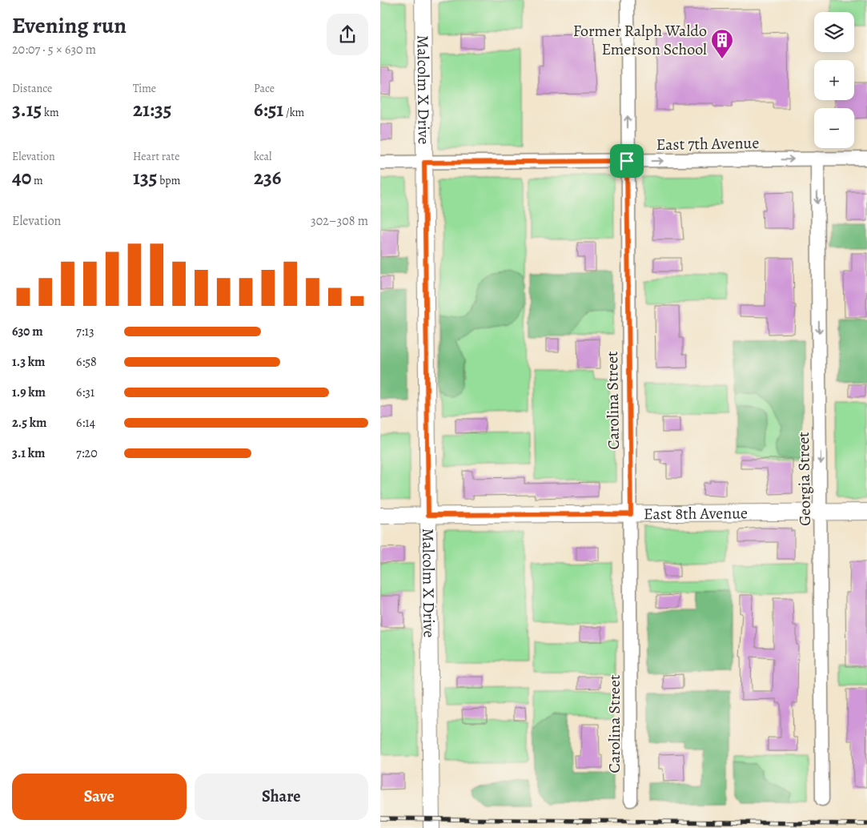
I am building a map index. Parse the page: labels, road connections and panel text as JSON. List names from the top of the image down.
{
  "streets": {
    "street": [
      "Malcolm X Drive",
      "East 7th Avenue",
      "Carolina Street",
      "Georgia Street",
      "East 8th Avenue"
    ]
  },
  "crossings": [
    ["Malcolm X Drive", "East 7th Avenue"],
    ["Malcolm X Drive", "East 8th Avenue"],
    ["East 7th Avenue", "Carolina Street"],
    ["East 7th Avenue", "Georgia Street"],
    ["Carolina Street", "East 8th Avenue"],
    ["Georgia Street", "East 8th Avenue"]
  ],
  "one_way": ["East 7th Avenue", "Georgia Street"],
  "places": {
    "building": ["Former Ralph Waldo Emerson School"]
  },
  "page": {
    "heading": ["Evening run", "20:07 · 5 × 630 m"],
    "map_buttons": ["+", "−"],
    "stats": [
      ["Distance", "3.15 km"],
      ["Time", "21:35"],
      ["Pace", "6:51 /km"],
      ["Elevation", "40 m"],
      ["Heart rate", "135 bpm"],
      ["kcal", "236"]
    ],
    "chart": ["Elevation", "302–308 m"],
    "list": [
      {
        "name": "630 m",
        "note": "7:13"
      },
      {
        "name": "1.3 km",
        "note": "6:58"
      },
      {
        "name": "1.9 km",
        "note": "6:31"
      },
      {
        "name": "2.5 km",
        "note": "6:14"
      },
      {
        "name": "3.1 km",
        "note": "7:20"
      }
    ],
    "buttons": ["Save", "Share"]
  }
}
